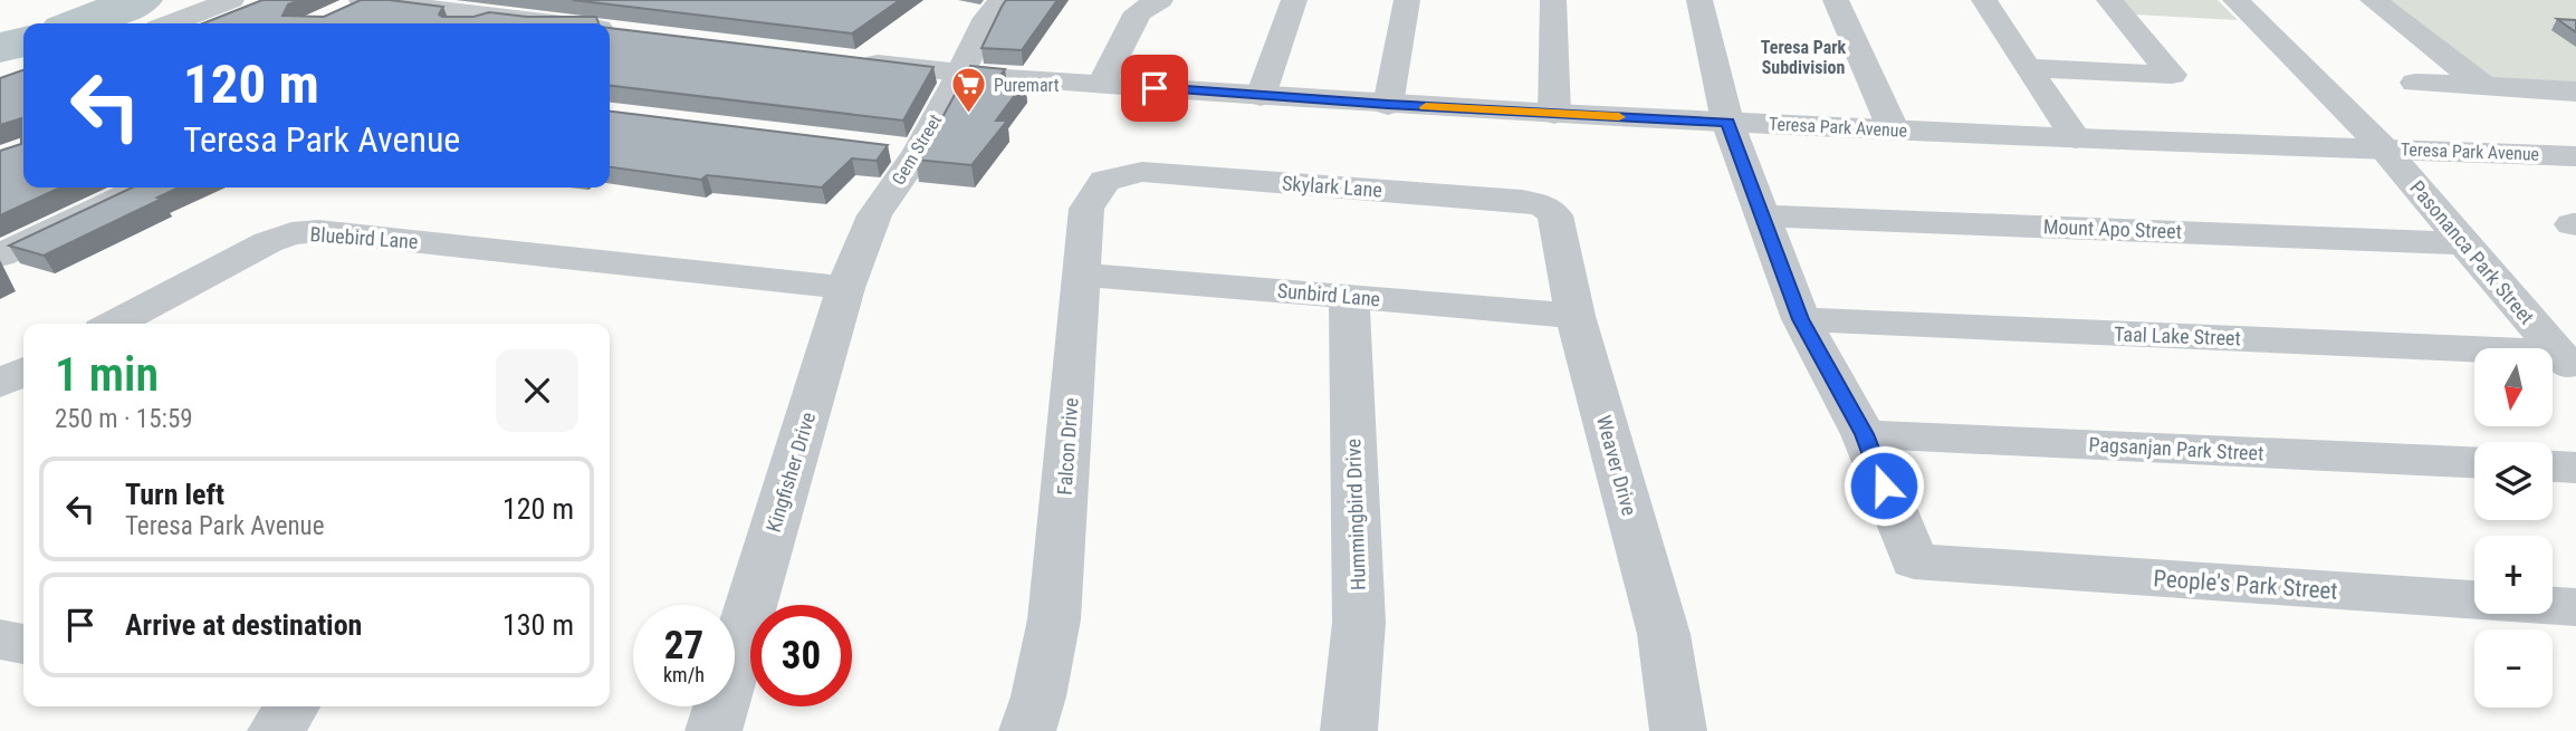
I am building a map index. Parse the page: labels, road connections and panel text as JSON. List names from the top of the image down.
{
  "streets": {
    "street": [
      "Teresa Park Avenue",
      "Gem Street",
      "Skylark Lane",
      "Mount Apo Street",
      "Bluebird Lane",
      "Pasonanca Park Street",
      "Sunbird Lane",
      "Taal Lake Street",
      "Falcon Drive",
      "Pagsanjan Park Street",
      "Weaver Drive",
      "Kingfisher Drive",
      "Hummingbird Drive",
      "People's Park Street"
    ]
  },
  "crossings": [
    ["Teresa Park Avenue", "Gem Street"],
    ["Teresa Park Avenue", "Pasonanca Park Street"],
    ["Gem Street", "Kingfisher Drive"],
    ["Skylark Lane", "Falcon Drive"],
    ["Skylark Lane", "Weaver Drive"],
    ["Mount Apo Street", "Pasonanca Park Street"],
    ["Bluebird Lane", "Kingfisher Drive"],
    ["Pasonanca Park Street", "Taal Lake Street"],
    ["Sunbird Lane", "Falcon Drive"],
    ["Sunbird Lane", "Weaver Drive"],
    ["Sunbird Lane", "Hummingbird Drive"],
    ["Pagsanjan Park Street", "People's Park Street"]
  ],
  "districts": ["Teresa Park Subdivision"],
  "places": {
    "supermarket": ["Puremart"]
  },
  "north": "bottom",
  "page": {
    "turn": ["120 m", "Teresa Park Avenue"],
    "heading": ["1 min", "250 m · 15:59"],
    "map_buttons": ["+", "−"],
    "list": [
      {
        "name": "Turn left",
        "note": "Teresa Park Avenue",
        "value": "120 m"
      },
      {
        "name": "Arrive at destination",
        "value": "130 m"
      }
    ],
    "speed": "27 km/h",
    "limit": "30"
  }
}
